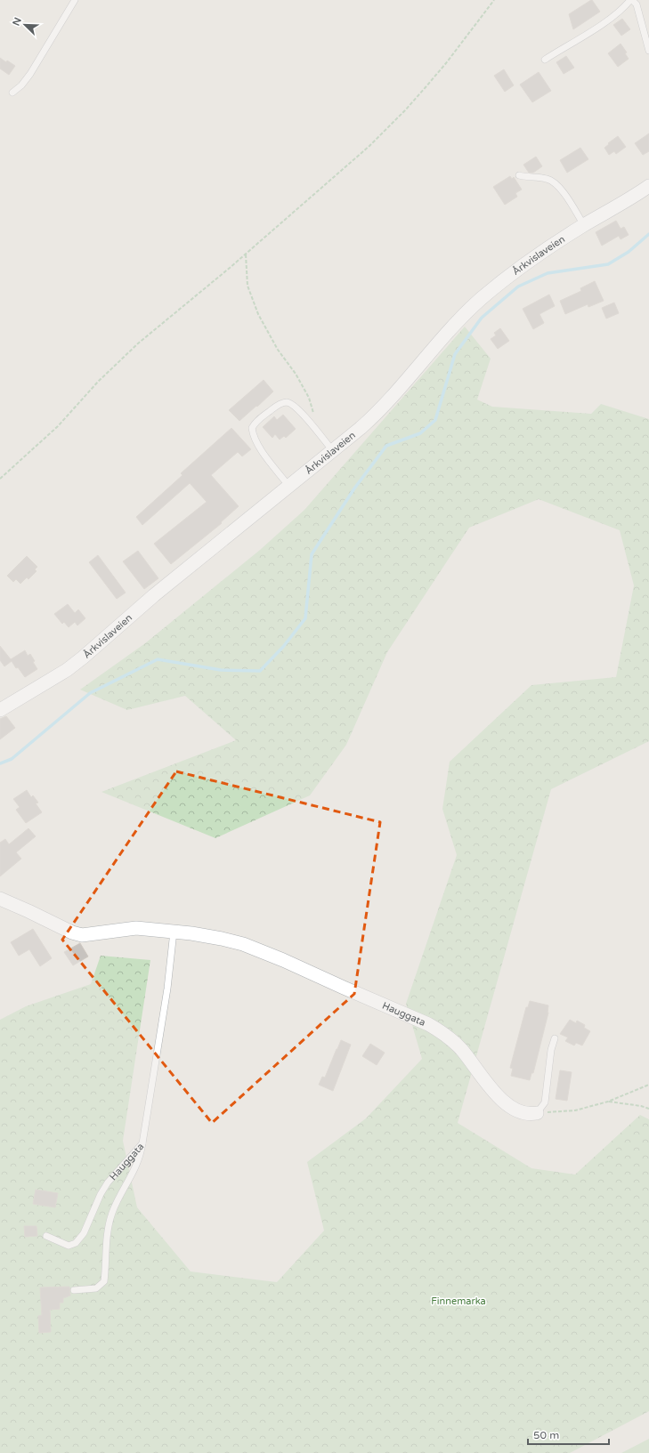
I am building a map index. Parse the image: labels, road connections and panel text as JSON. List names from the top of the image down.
{
  "streets": {
    "street": ["Årkvislaveien", "Hauggata"]
  },
  "parks": ["Finnemarka"],
  "scale_bar": "50 m",
  "north": "top left"
}
